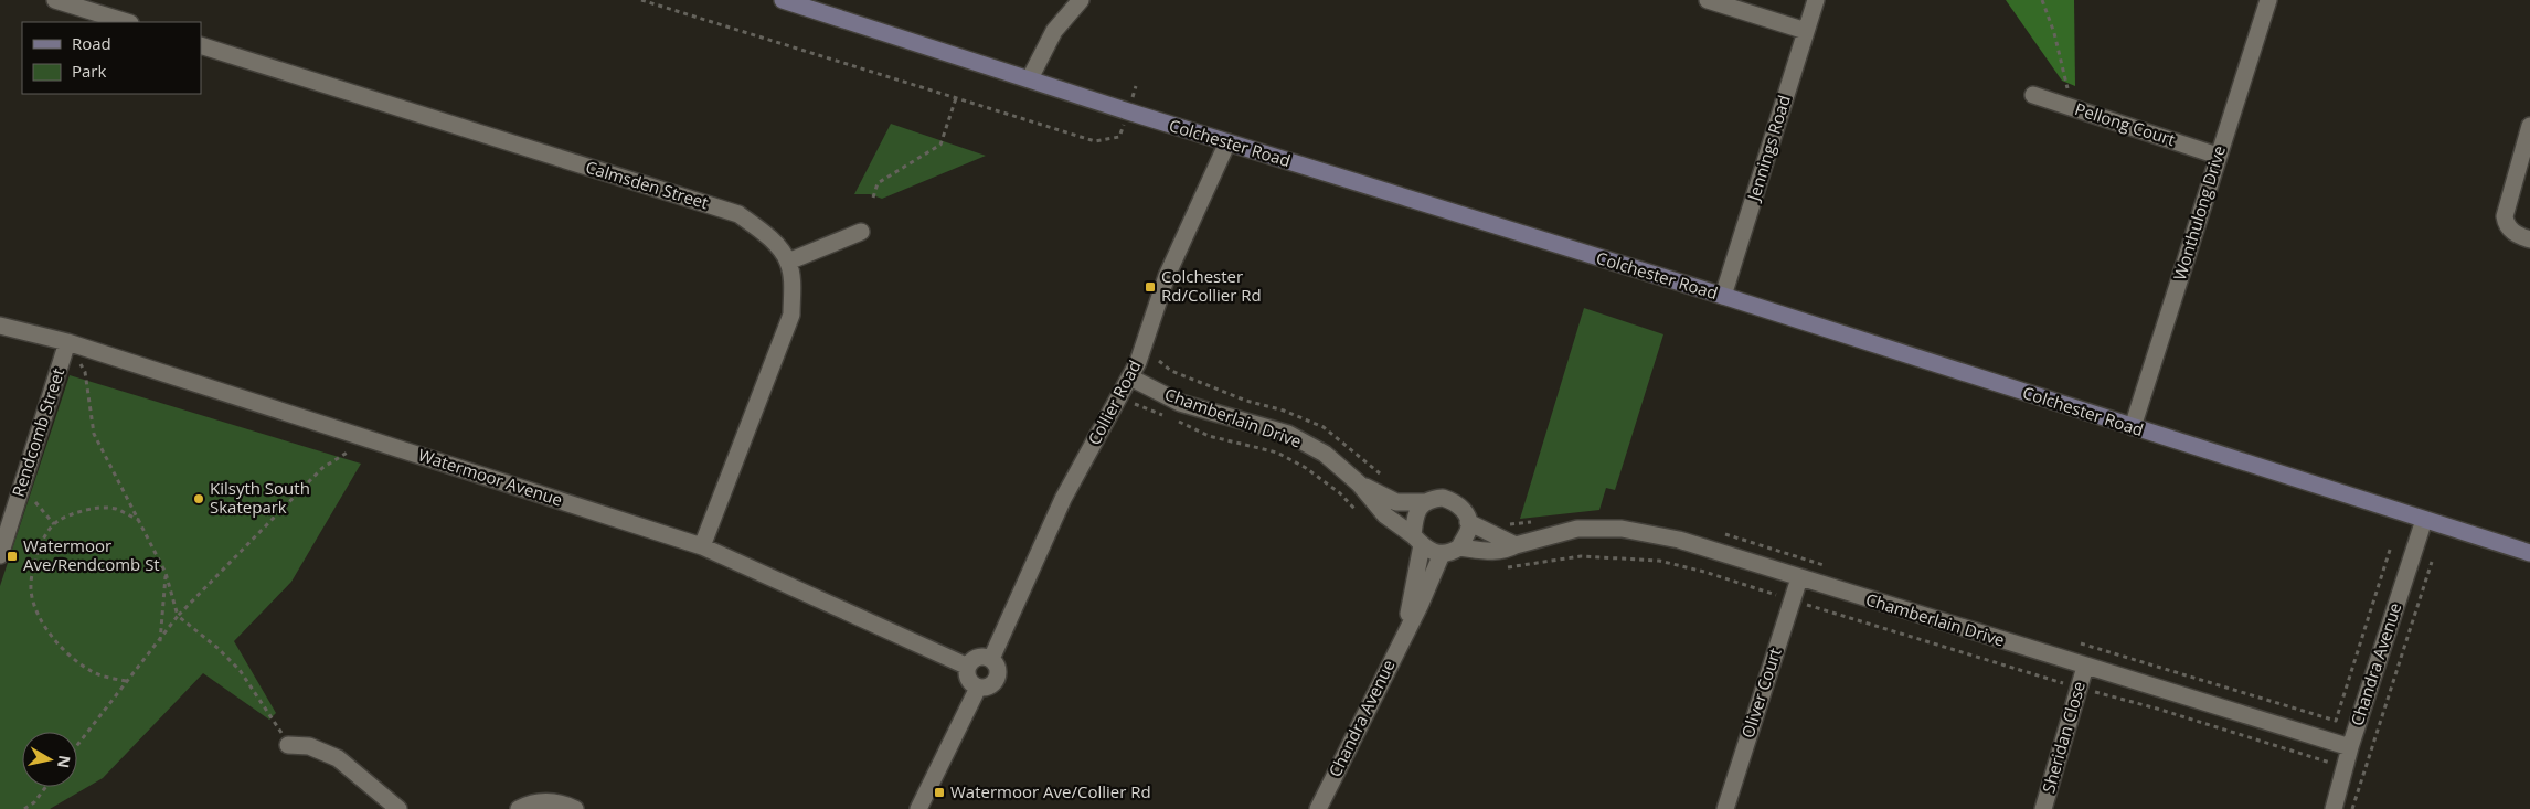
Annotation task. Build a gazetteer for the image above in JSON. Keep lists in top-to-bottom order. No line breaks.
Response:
{"streets":{"main road":["Colchester Road"],"street":["Pellong Court","Jennings Road","Calmsden Street","Wonthulong Drive","Collier Road","Chamberlain Drive","Rendcomb Street","Watermoor Avenue","Chandra Avenue","Oliver Court","Sheridan Close"]},"crossings":[["Pellong Court","Wonthulong Drive"],["Colchester Road","Jennings Road"],["Colchester Road","Wonthulong Drive"],["Colchester Road","Collier Road"],["Colchester Road","Chandra Avenue"],["Calmsden Street","Watermoor Avenue"],["Collier Road","Chamberlain Drive"],["Collier Road","Watermoor Avenue"],["Chamberlain Drive","Chandra Avenue"],["Chamberlain Drive","Oliver Court"],["Chamberlain Drive","Sheridan Close"],["Rendcomb Street","Watermoor Avenue"]],"places":{"transit":["Colchester Rd/Collier Rd","Watermoor Ave/Rendcomb St","Watermoor Ave/Collier Rd"],"other":["Kilsyth South Skatepark"]},"legend":["Road","Park"],"north":"right"}
